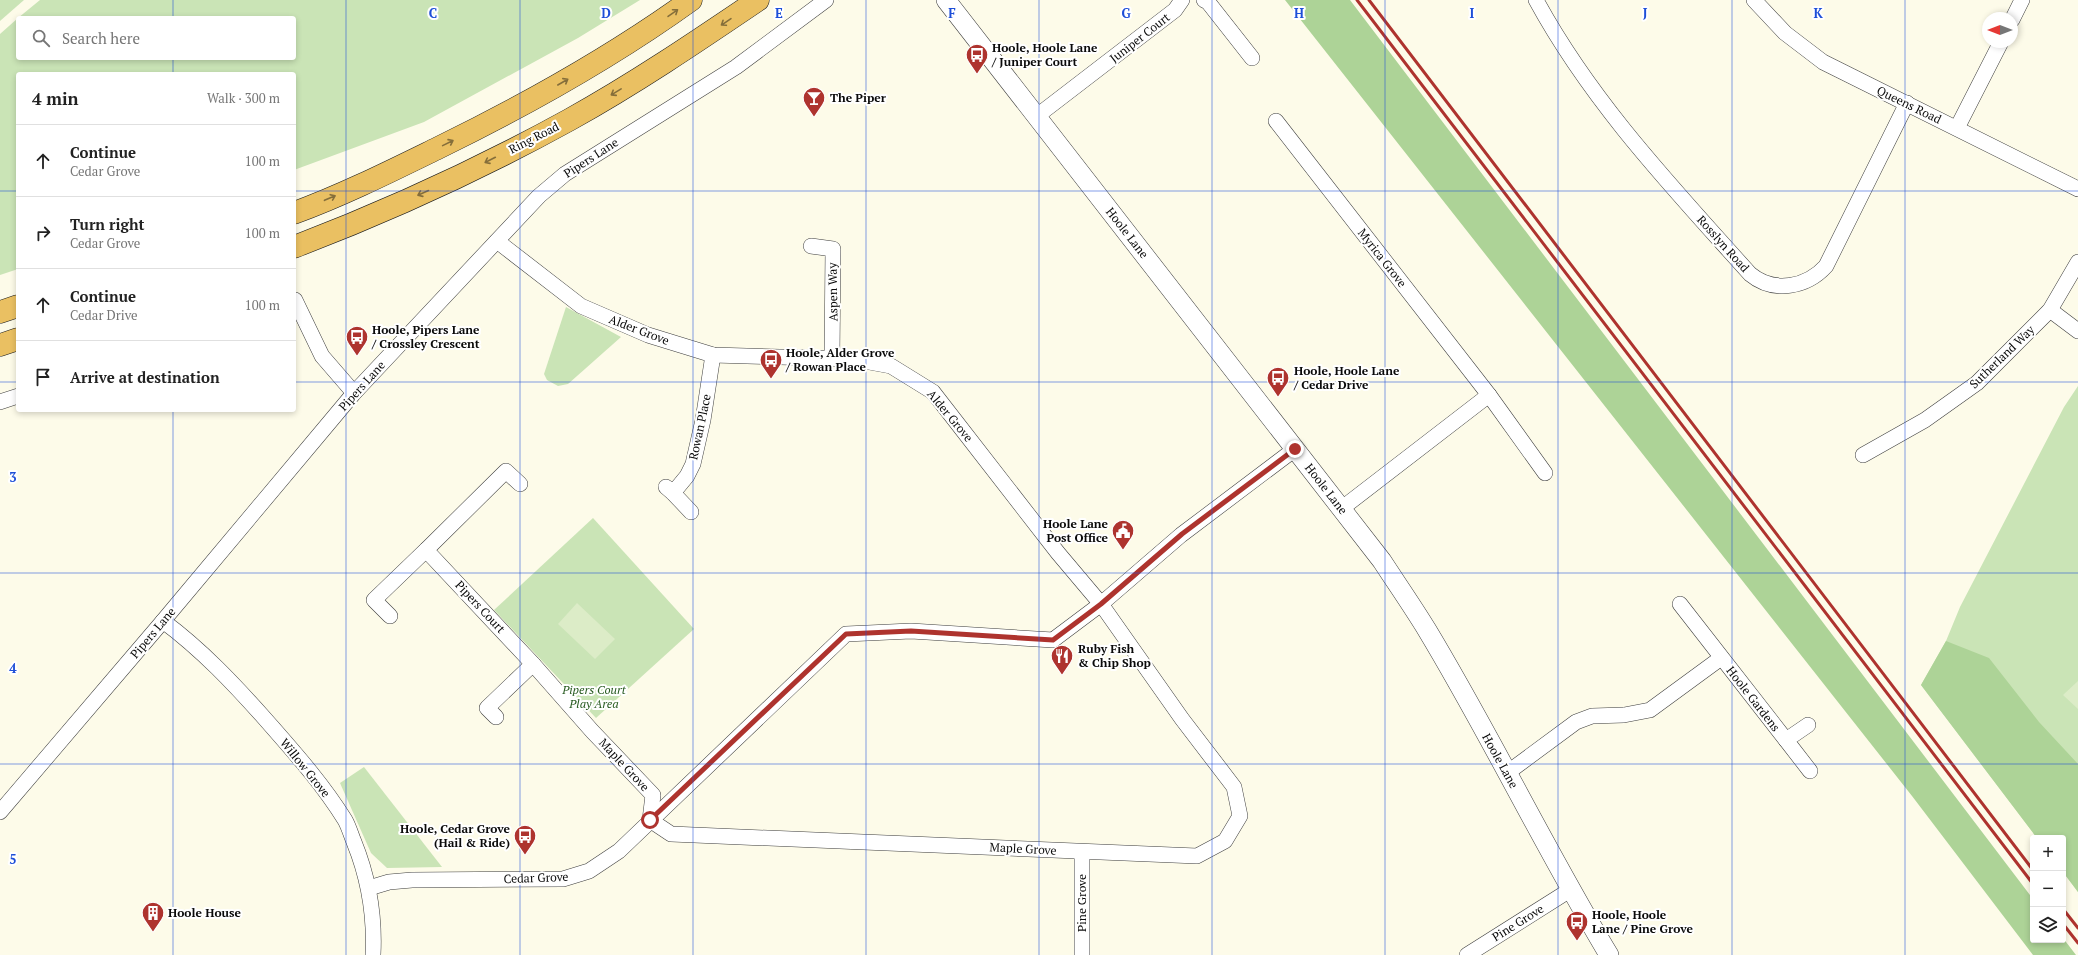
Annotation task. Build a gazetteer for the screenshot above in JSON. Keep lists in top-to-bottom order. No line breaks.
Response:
{"streets":{"highway":["Ring Road"],"street":["Juniper Court","Queens Road","Pipers Lane","Hoole Lane","Rosslyn Road","Myrica Grove","Aspen Way","Alder Grove","Sutherland Way","Rowan Place","Pipers Court","Hoole Gardens","Maple Grove","Willow Grove","Cedar Grove","Pine Grove"]},"crossings":[["Juniper Court","Hoole Lane"],["Queens Road","Rosslyn Road"],["Pipers Lane","Alder Grove"],["Pipers Lane","Willow Grove"],["Hoole Lane","Hoole Gardens"],["Hoole Lane","Cedar Grove"],["Hoole Lane","Pine Grove"],["Aspen Way","Alder Grove"],["Alder Grove","Rowan Place"],["Alder Grove","Maple Grove"],["Alder Grove","Cedar Grove"],["Pipers Court","Maple Grove"],["Maple Grove","Cedar Grove"],["Maple Grove","Pine Grove"],["Willow Grove","Cedar Grove"]],"parks":["Pipers Court Play Area"],"places":{"bus stop":["Hoole, Hoole Lane / Juniper Court","Hoole, Pipers Lane / Crossley Crescent","Hoole, Alder Grove / Rowan Place","Hoole, Hoole Lane / Cedar Drive","Hoole, Cedar Grove (Hail & Ride)","Hoole, Hoole Lane / Pine Grove"],"bar":["The Piper"],"public building":["Hoole Lane Post Office"],"restaurant":["Ruby Fish & Chip Shop"],"building":["Hoole House"]},"north":"left","page":{"search":"Search here","heading":["4 min","Walk · 300 m"],"list":[["Continue","Cedar Grove","100 m"],["Turn right","Cedar Grove","100 m"],["Continue","Cedar Drive","100 m"],"Arrive at destination"],"map_buttons":["+","−"]},"grid":{"columns":["C","D","E","F","G","H","I","J","K"],"rows":["3","4","5"]}}
